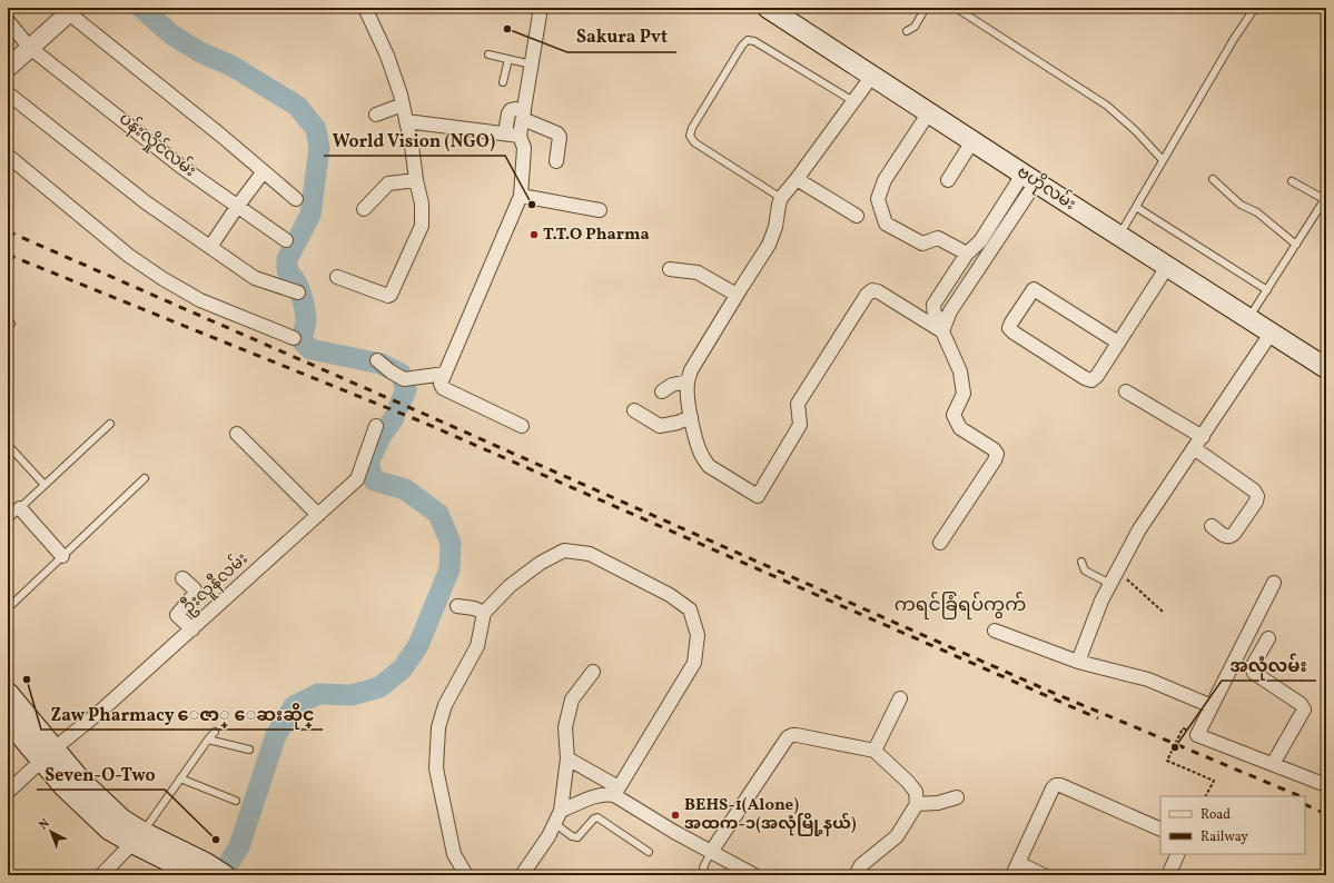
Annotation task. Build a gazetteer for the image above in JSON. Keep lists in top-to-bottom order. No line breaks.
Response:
{"streets":{"main road":["ဗဟိုလမ်း"],"street":["ပန်းလှိုင်လမ်း","ဦးလူနီလမ်း"]},"districts":["ကရင်ခြံရပ်ကွက်"],"places":["Sakura Pvt","World Vision (NGO)","T.T.O Pharma","Zaw Pharmacy ေဇာ္ ေဆးဆိုင္","အလုံလမ်း","BEHS-1(Alone) အထက-၁(အလုံမြို့နယ်)","Seven-O-Two"],"legend":["Road","Railway"],"north":"top left"}
